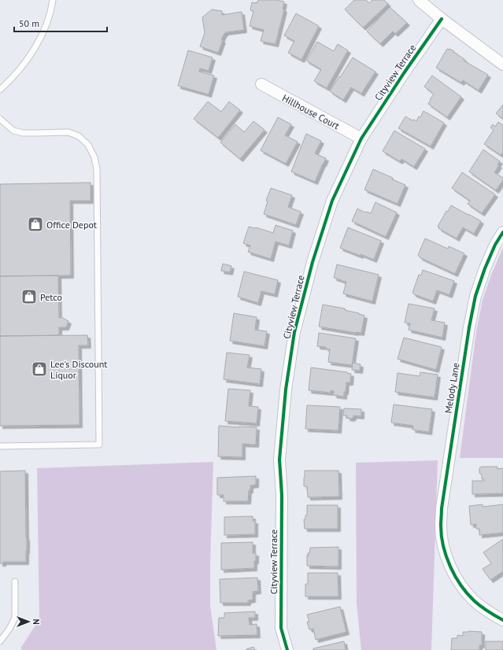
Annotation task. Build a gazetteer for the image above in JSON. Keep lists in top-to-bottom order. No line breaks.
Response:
{"streets":{"street":["Cityview Terrace","Hillhouse Court","Melody Lane"]},"crossings":[["Cityview Terrace","Hillhouse Court"]],"places":{"shop":["Office Depot","Petco","Lee's Discount Liquor"]},"scale_bar":"50 m","north":"right"}
